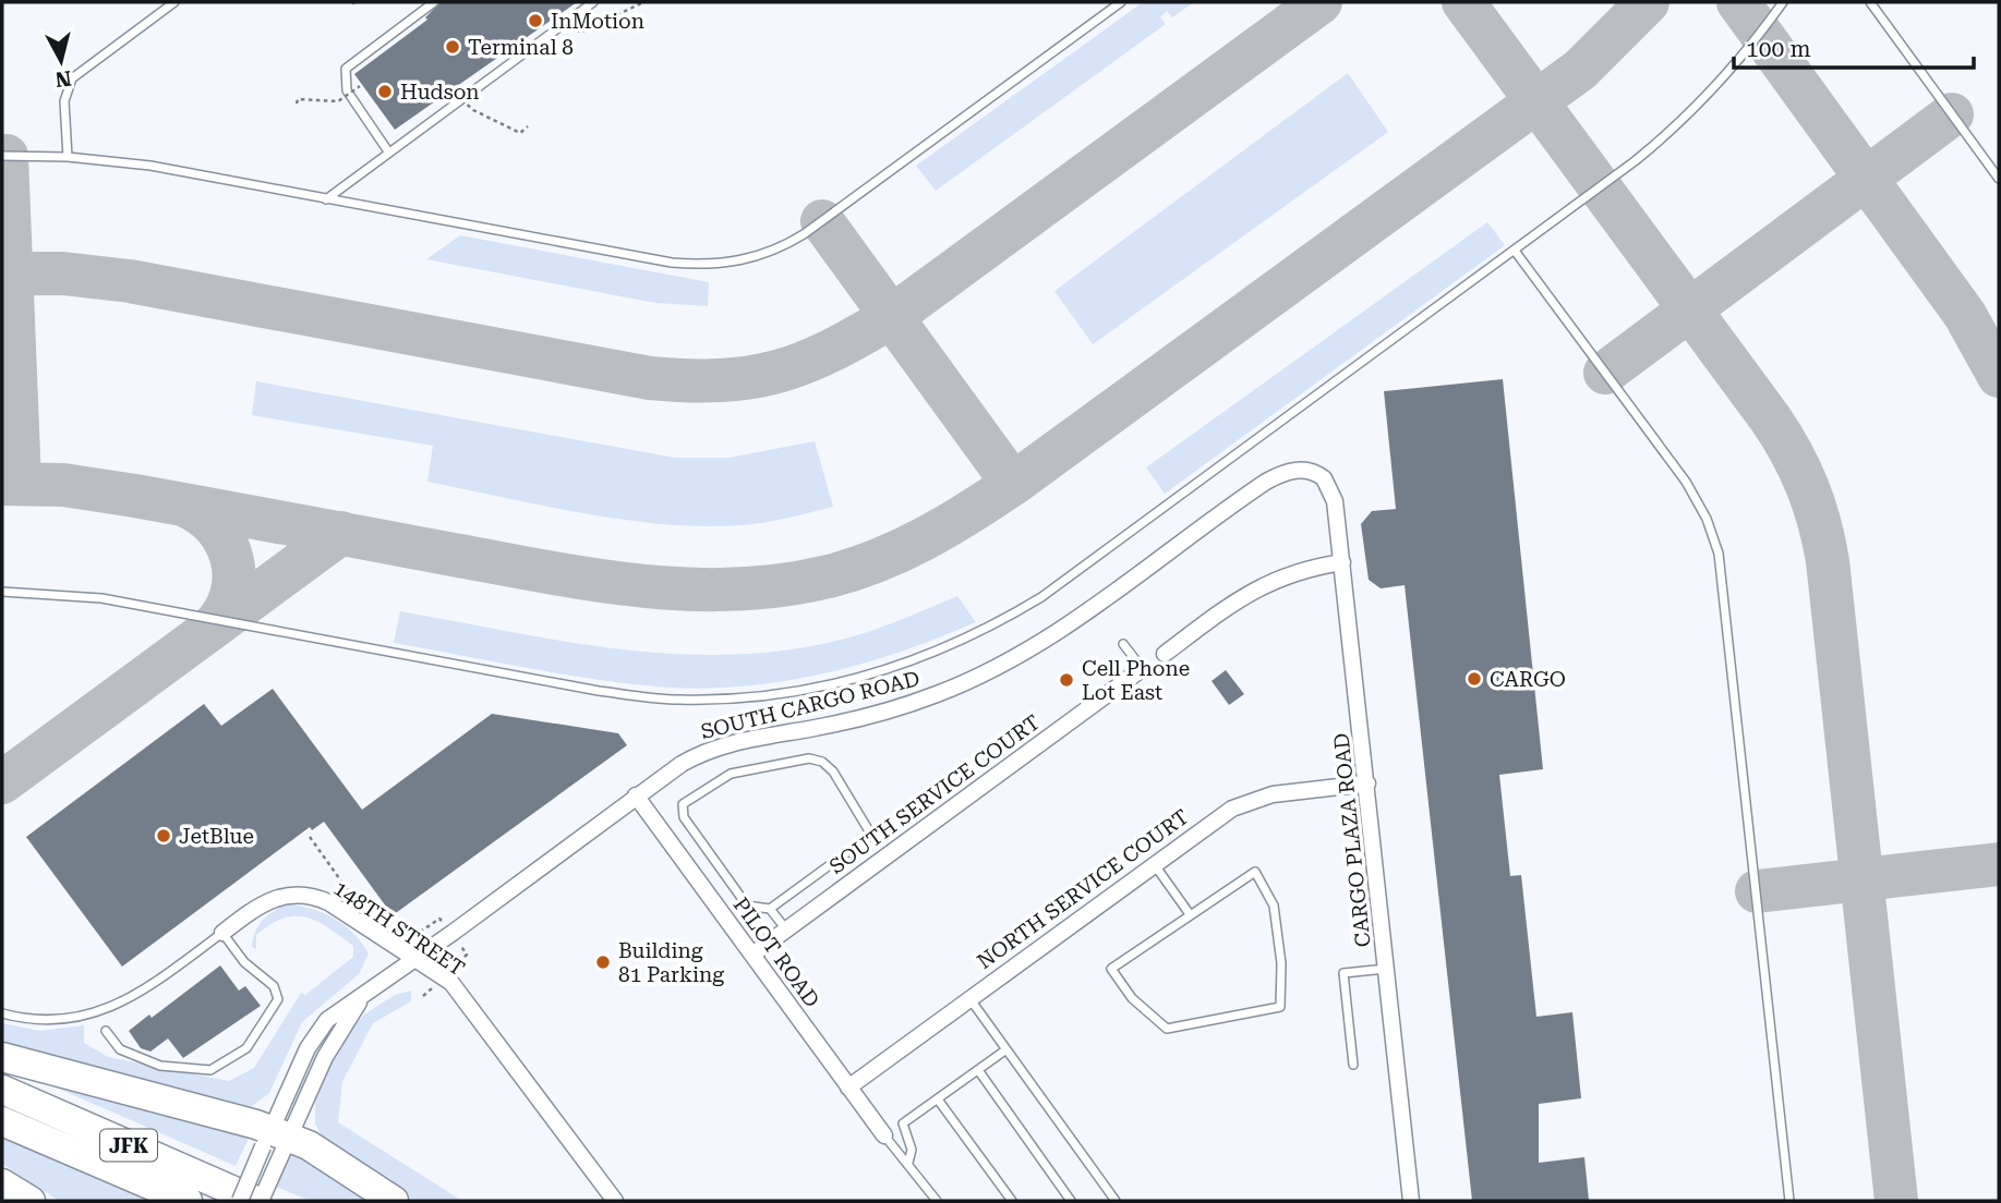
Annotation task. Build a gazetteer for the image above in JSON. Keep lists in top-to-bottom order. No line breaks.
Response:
{"streets":{"highway":["JFK"],"street":["SOUTH CARGO ROAD","SOUTH SERVICE COURT","CARGO PLAZA ROAD","NORTH SERVICE COURT","148TH STREET","PILOT ROAD"]},"crossings":[["SOUTH CARGO ROAD","CARGO PLAZA ROAD"],["SOUTH CARGO ROAD","148TH STREET"],["SOUTH CARGO ROAD","PILOT ROAD"],["SOUTH CARGO ROAD","JFK"],["SOUTH SERVICE COURT","PILOT ROAD"],["CARGO PLAZA ROAD","NORTH SERVICE COURT"],["NORTH SERVICE COURT","PILOT ROAD"]],"places":["InMotion","Terminal 8","Hudson","CARGO","Cell Phone Lot East","JetBlue","Building 81 Parking"],"scale_bar":"100 m","north":"bottom"}
